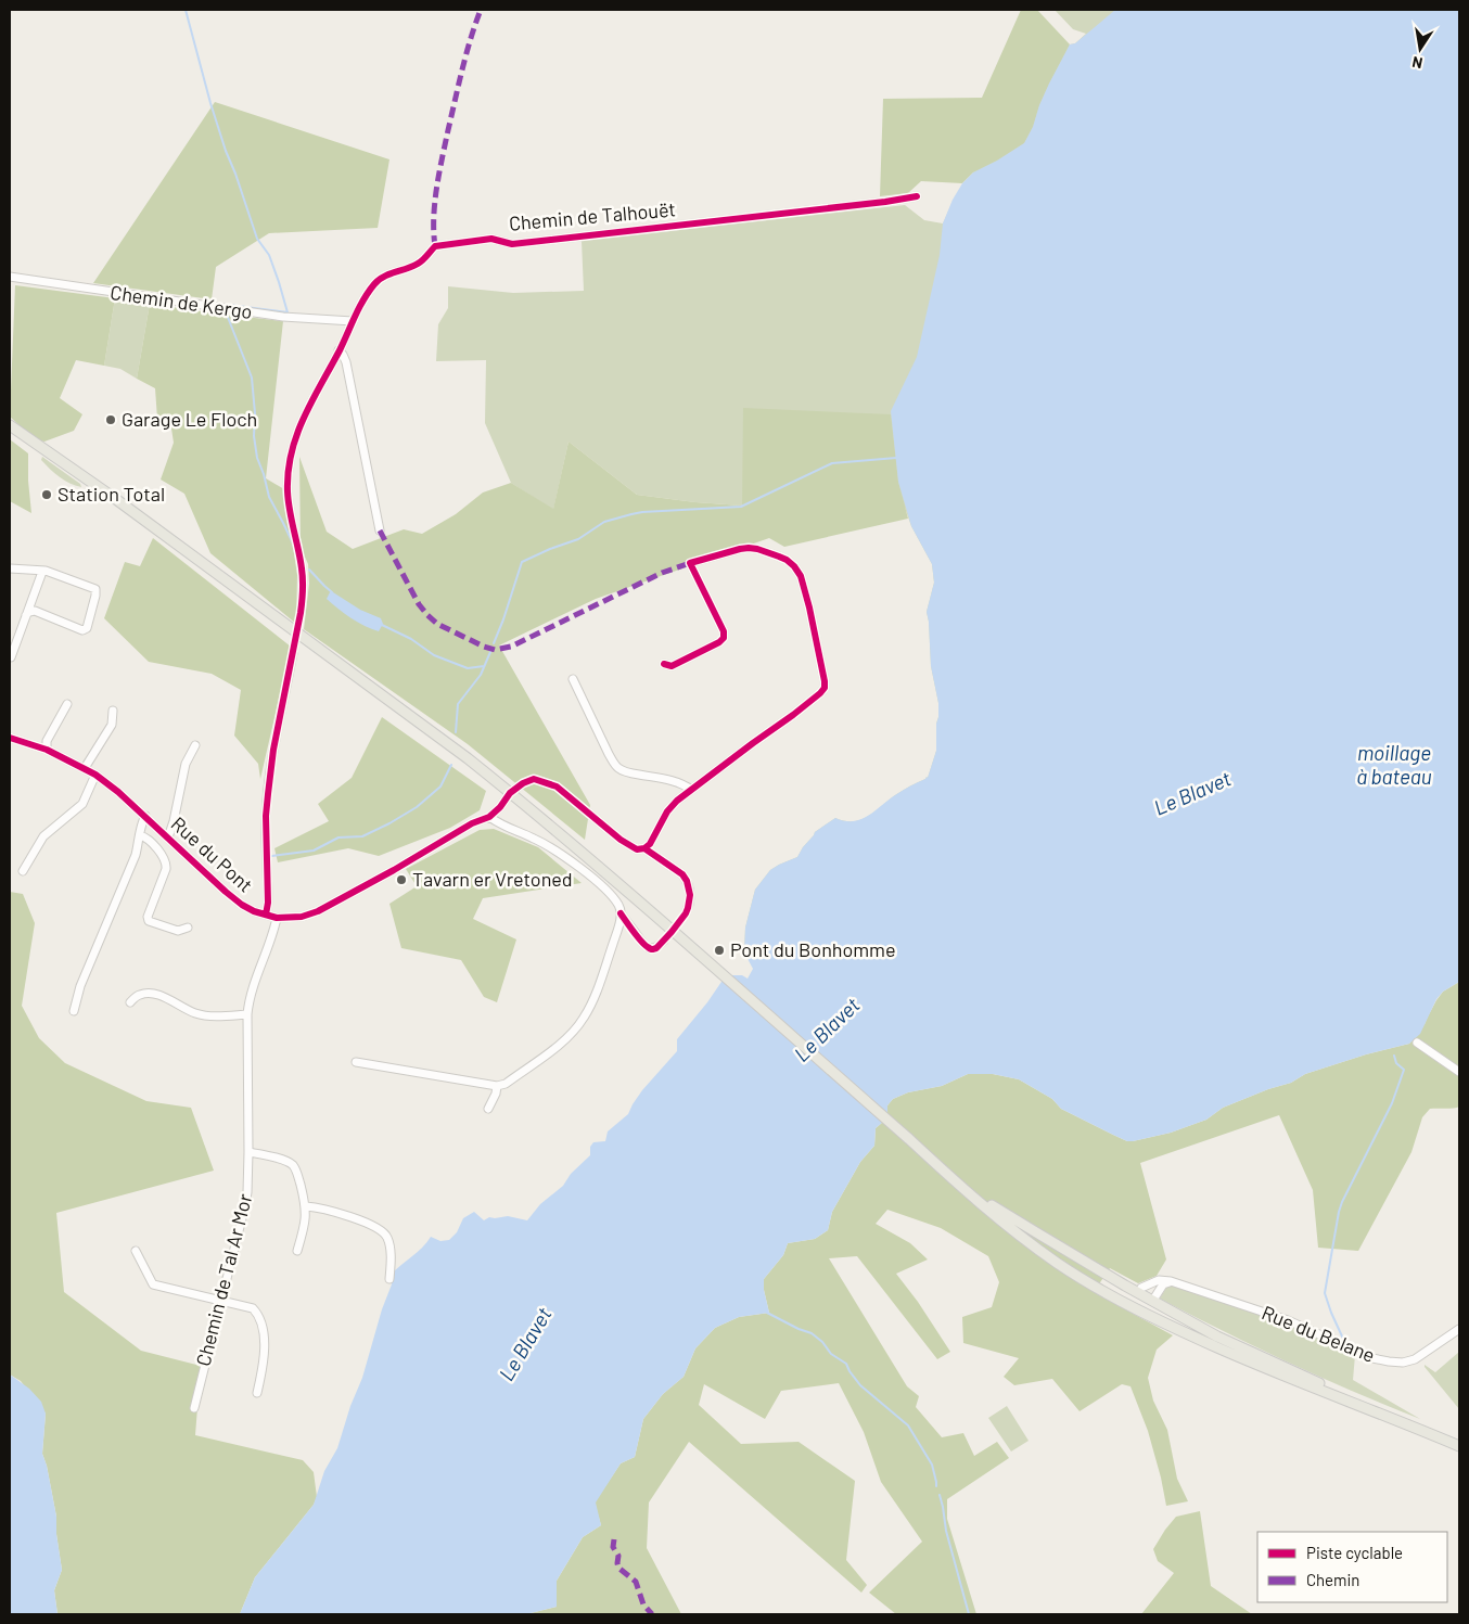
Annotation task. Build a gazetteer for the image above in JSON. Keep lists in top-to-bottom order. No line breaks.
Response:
{"streets":{"street":["Chemin de Talhouët","Chemin de Kergo","Rue du Pont","Chemin de Tal Ar Mor","Rue du Belane"]},"crossings":[["Chemin de Talhouët","Chemin de Kergo"],["Rue du Pont","Chemin de Tal Ar Mor"]],"water":["moillage à bateau","Le Blavet"],"places":["Garage Le Floch","Station Total","Tavarn er Vretoned","Pont du Bonhomme"],"legend":["Piste cyclable","Chemin"],"north":"bottom"}
